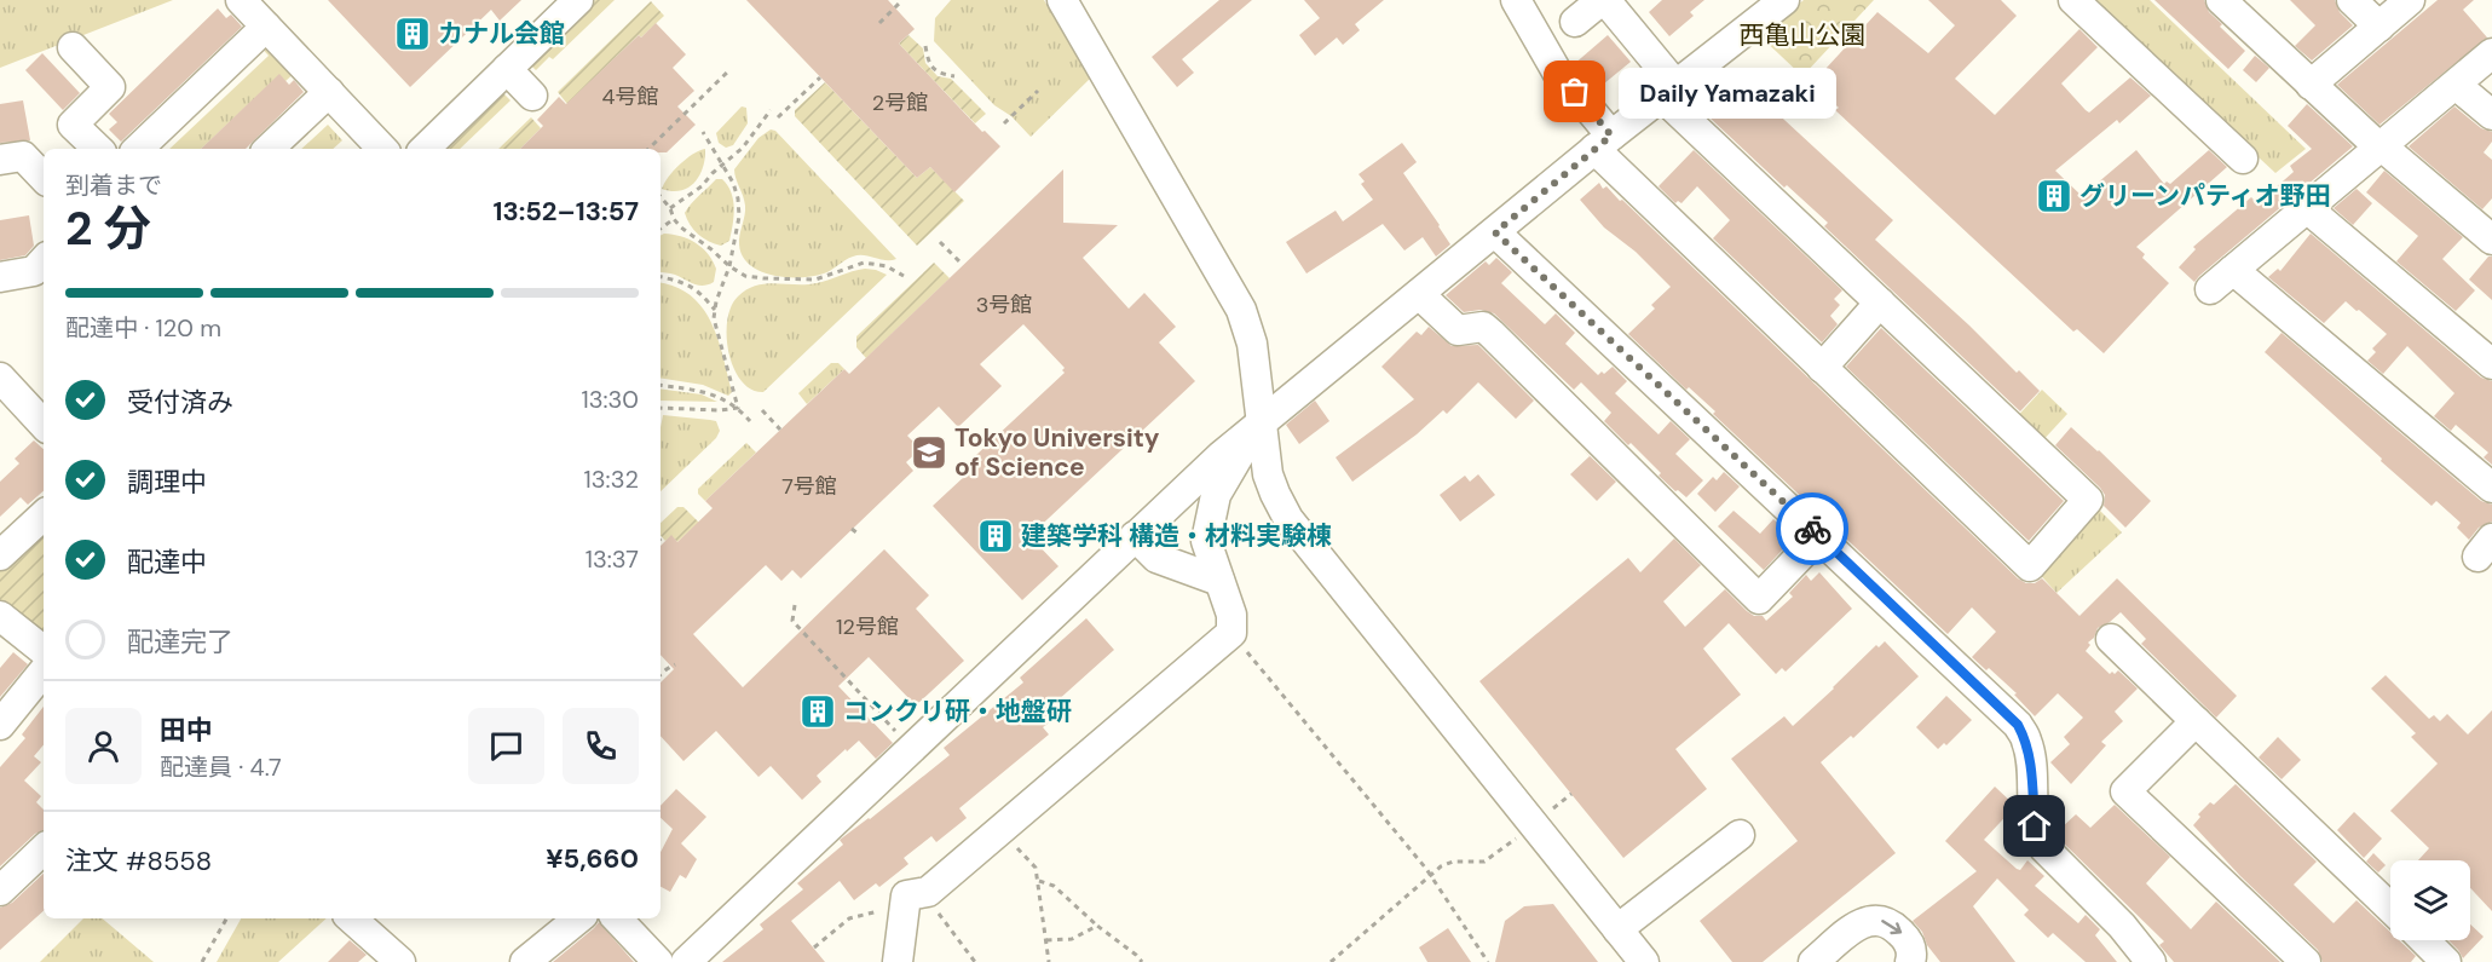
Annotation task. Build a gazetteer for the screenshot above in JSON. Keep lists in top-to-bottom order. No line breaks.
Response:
{"parks":["西亀山公園"],"places":{"building":["カナル会館","グリーンパティオ野田","建築学科 構造・材料実験棟","コンクリ研・地盤研"],"other":["Daily Yamazaki"],"school or university":["Tokyo University of Science"]},"house_numbers":["4号館","2号館","3号館","7号館","12号館"],"page":{"bubble":"Daily Yamazaki","heading":["2 分","到着まで","13:52–13:57"],"panel":["田中","配達員 · 4.7","注文 #8558","¥5,660"],"bar":"配達中 · 120 m","list":[["受付済み","13:30"],["調理中","13:32"],["配達中","13:37"],"配達完了"]}}
